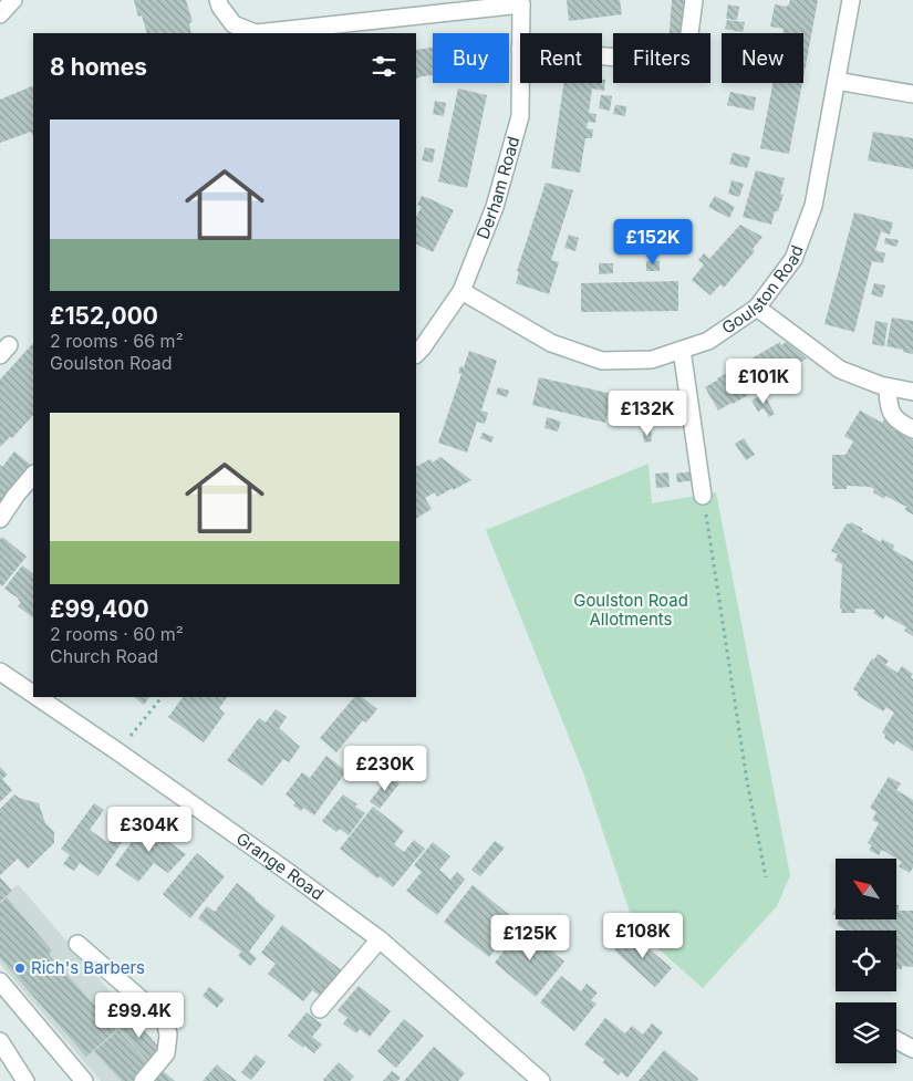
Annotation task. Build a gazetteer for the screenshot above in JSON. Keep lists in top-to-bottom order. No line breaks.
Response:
{"streets":{"street":["Derham Road","Goulston Road","Grange Road"]},"crossings":[["Derham Road","Goulston Road"]],"parks":["Goulston Road Allotments"],"places":["Rich's Barbers"],"north":"top left","page":{"chip":["Buy","Rent","Filters","New"],"heading":"8 homes","list":[{"name":"£152,000","note":"2 rooms · 66 m² · Goulston Road"},{"name":"£99,400","note":"2 rooms · 60 m² · Church Road"}],"price":["£152K","£101K","£132K","£230K","£304K","£108K","£125K","£99.4K"]}}
